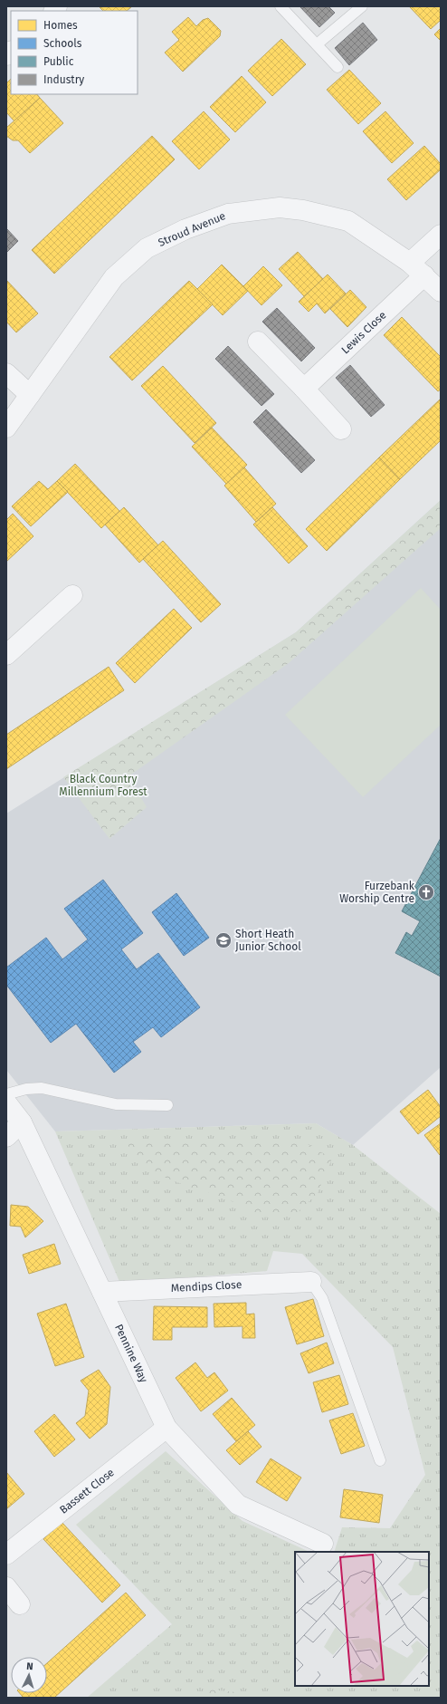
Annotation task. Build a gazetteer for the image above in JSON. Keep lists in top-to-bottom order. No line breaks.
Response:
{"streets":{"street":["Stroud Avenue","Lewis Close","Mendips Close","Pennine Way","Bassett Close"]},"crossings":[["Stroud Avenue","Lewis Close"],["Mendips Close","Pennine Way"],["Pennine Way","Bassett Close"]],"parks":["Black Country Millennium Forest"],"places":{"church":["Furzebank Worship Centre"],"school or university":["Short Heath Junior School"]},"legend":["Homes","Schools","Public","Industry"],"north":"top"}
